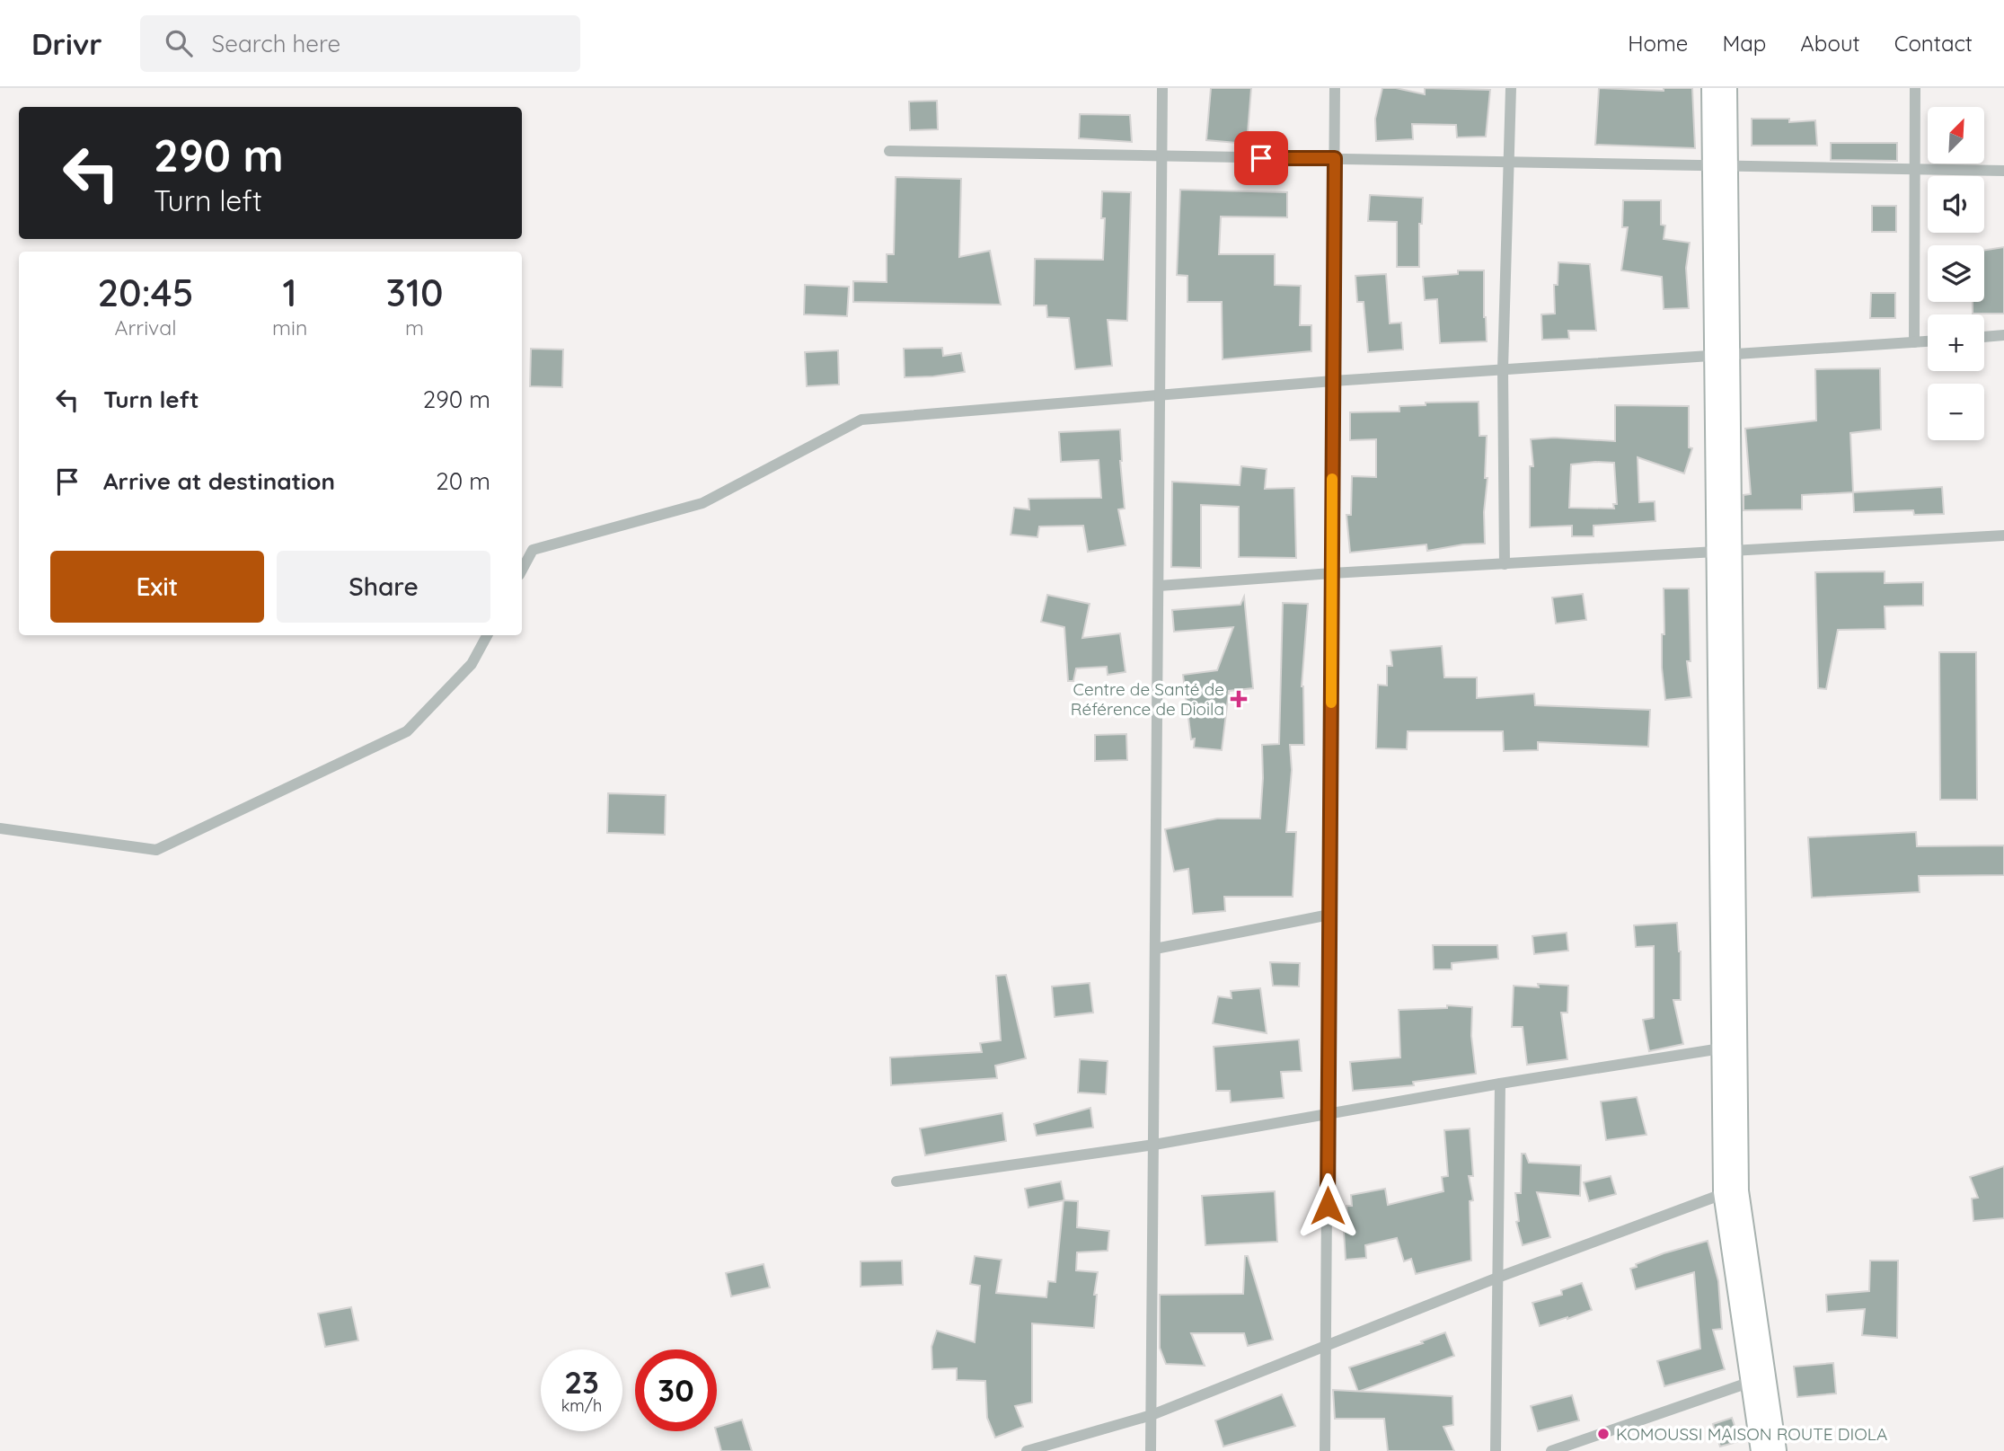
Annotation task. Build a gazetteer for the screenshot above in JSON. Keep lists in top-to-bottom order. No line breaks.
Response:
{"places":{"health":["Centre de Santé de Référence de Dioila"],"other":["KOMOUSSI MAISON ROUTE DIOLA"]},"north":"top right","page":{"header":"Drivr","search":"Search here","nav":["Home","Map","About","Contact"],"map_buttons":["+","−"],"turn":["290 m","Turn left"],"eta":["20:45","Arrival","1","min","310","m"],"list":[{"name":"Turn left","value":"290 m"},{"name":"Arrive at destination","value":"20 m"}],"buttons":["Exit","Share"],"speed":"23 km/h","limit":"30"}}
